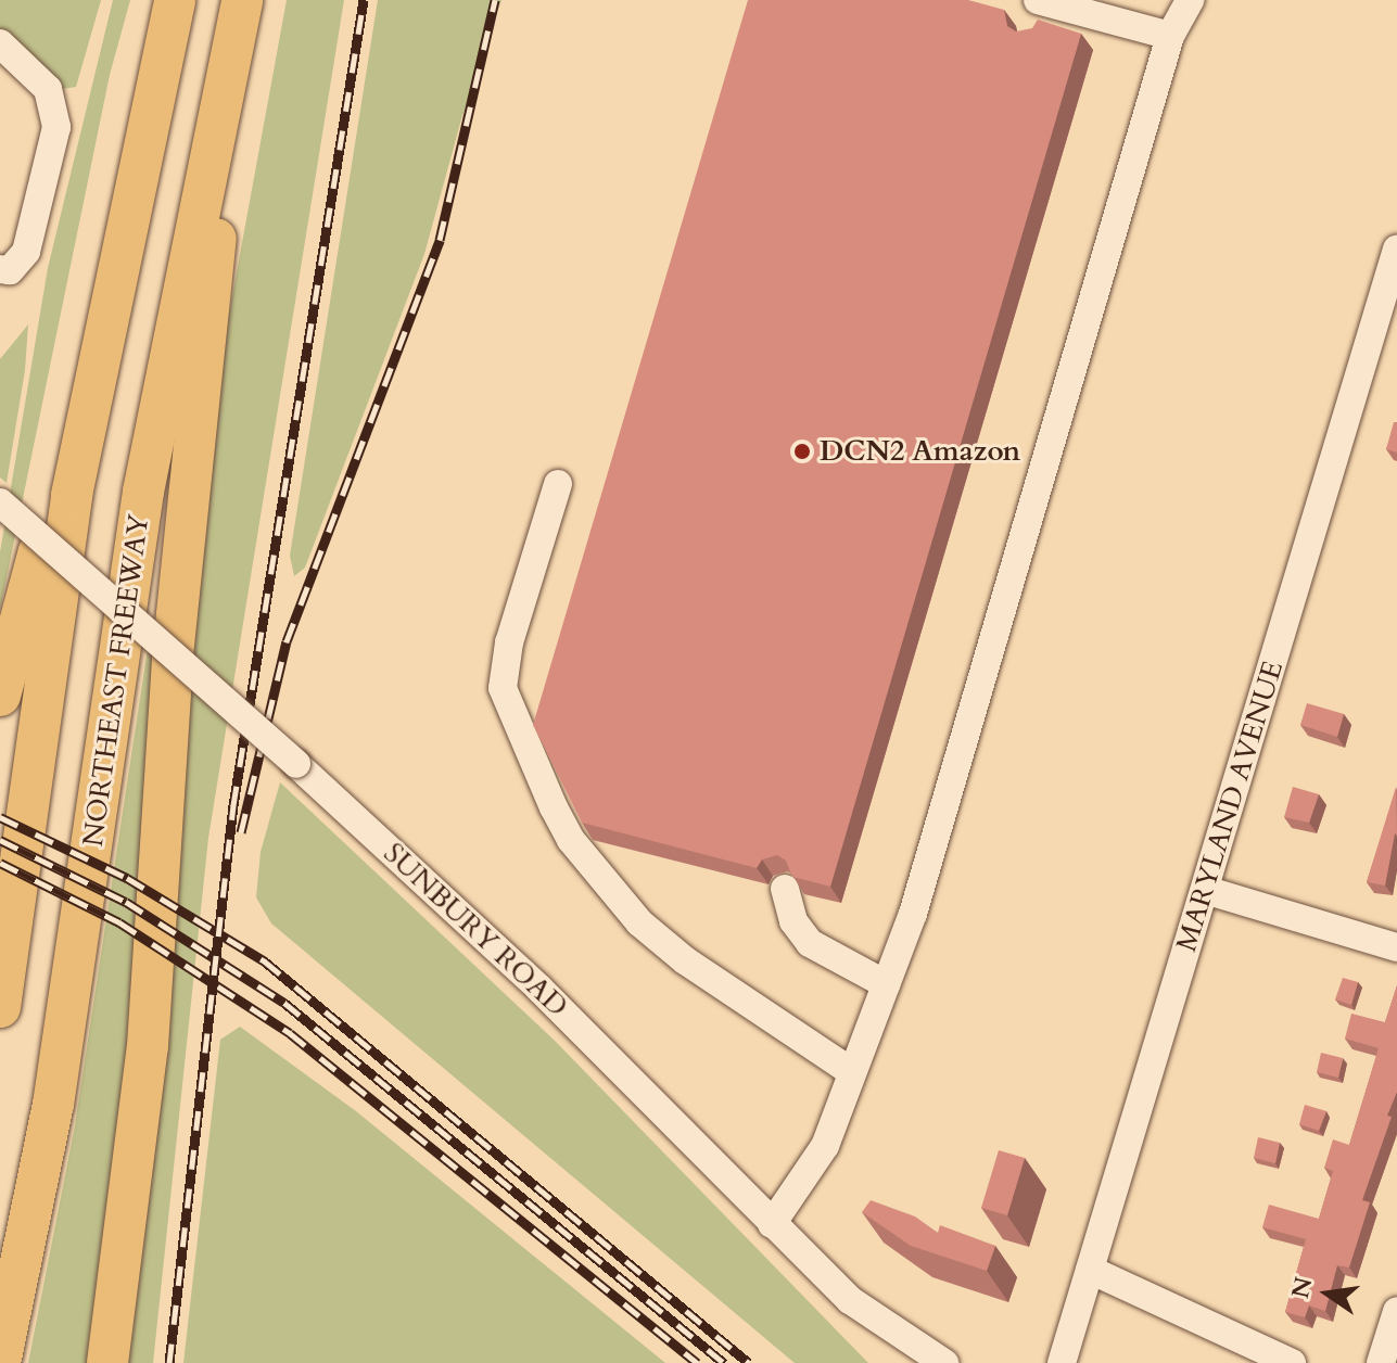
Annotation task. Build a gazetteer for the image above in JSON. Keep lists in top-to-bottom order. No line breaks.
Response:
{"streets":{"highway":["NORTHEAST FREEWAY"],"street":["MARYLAND AVENUE","SUNBURY ROAD"]},"places":["DCN2 Amazon"],"north":"left"}
